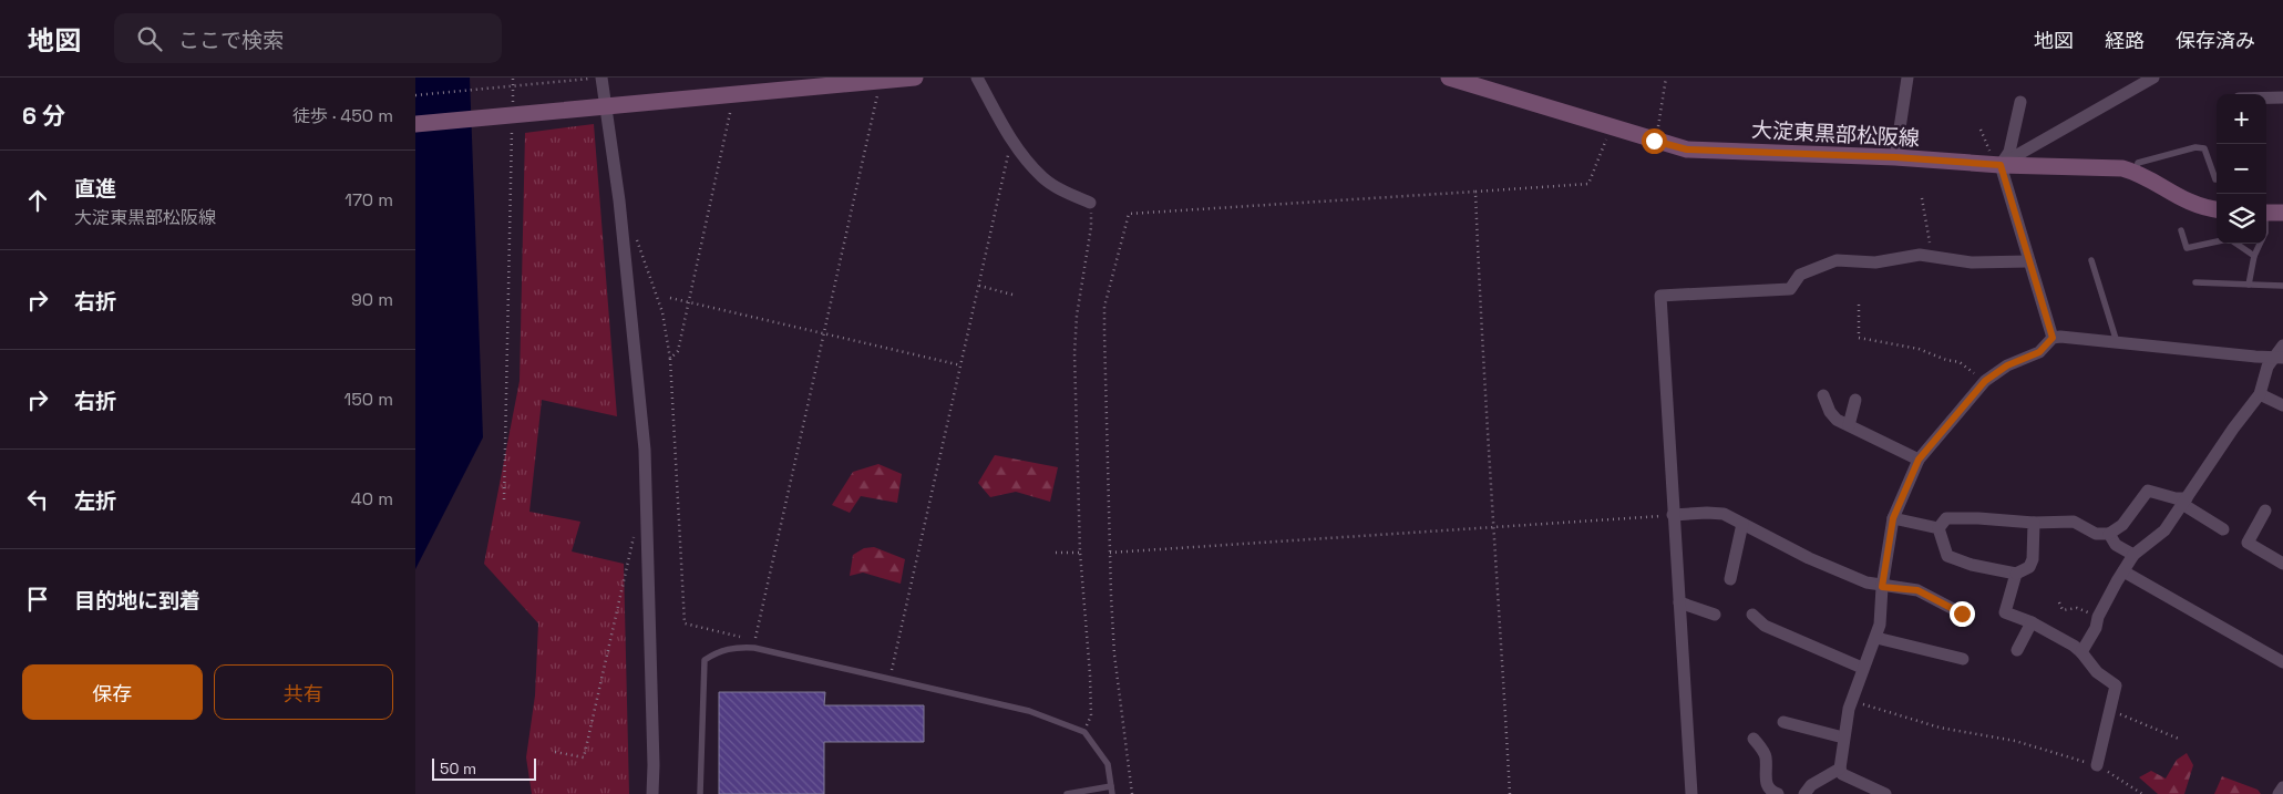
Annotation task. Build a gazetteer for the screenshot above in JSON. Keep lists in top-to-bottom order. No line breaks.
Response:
{"streets":{"main road":["大淀東黒部松阪線"]},"scale_bar":"50 m","page":{"header":"地図","search":"ここで検索","nav":["地図","経路","保存済み"],"heading":["6 分","徒歩 · 450 m"],"map_buttons":["+","−"],"list":[["直進","大淀東黒部松阪線","170 m"],["右折","90 m"],["右折","150 m"],["左折","40 m"],"目的地に到着"],"buttons":["保存","共有"],"scale":"50 m"}}
